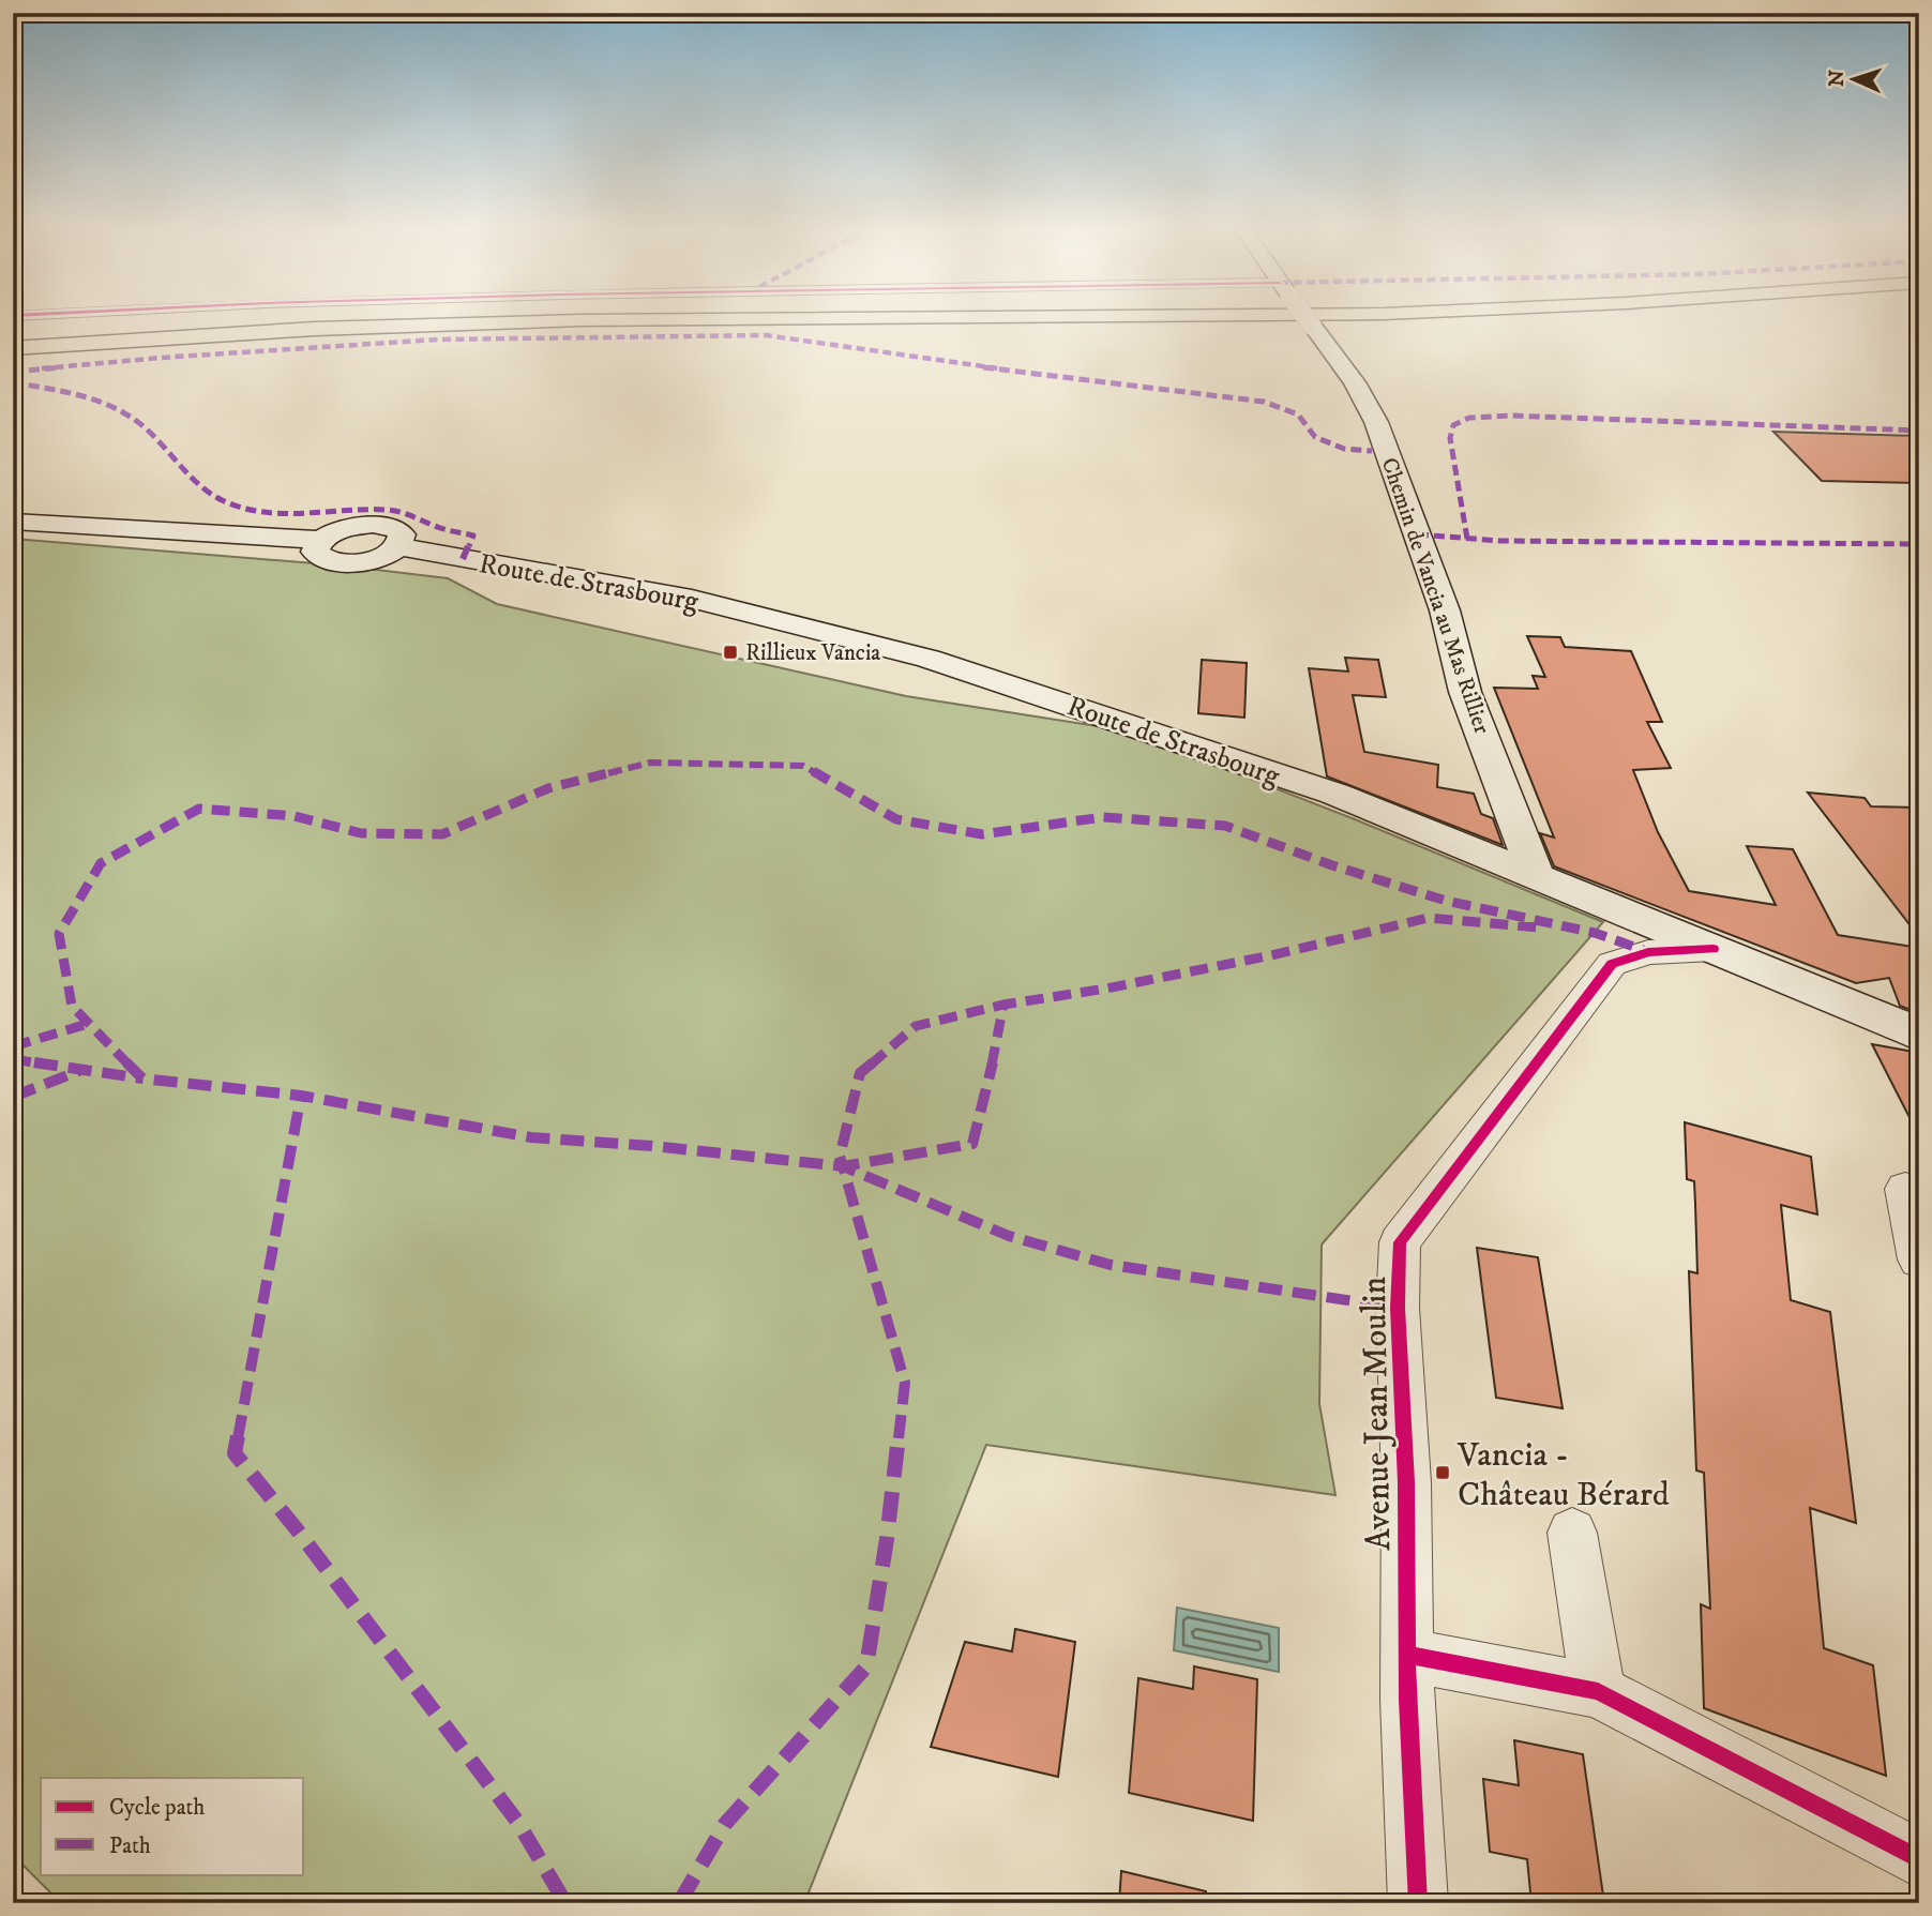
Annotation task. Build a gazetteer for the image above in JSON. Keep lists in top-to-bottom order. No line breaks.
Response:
{"streets":{"main road":["Route de Strasbourg","Chemin de Vancia au Mas Rillier"],"street":["Avenue Jean Moulin"]},"crossings":[["Route de Strasbourg","Chemin de Vancia au Mas Rillier"],["Route de Strasbourg","Avenue Jean Moulin"]],"places":{"transit":["Rillieux Vancia","Vancia - Château Bérard"]},"legend":["Cycle path","Path"],"north":"left"}
